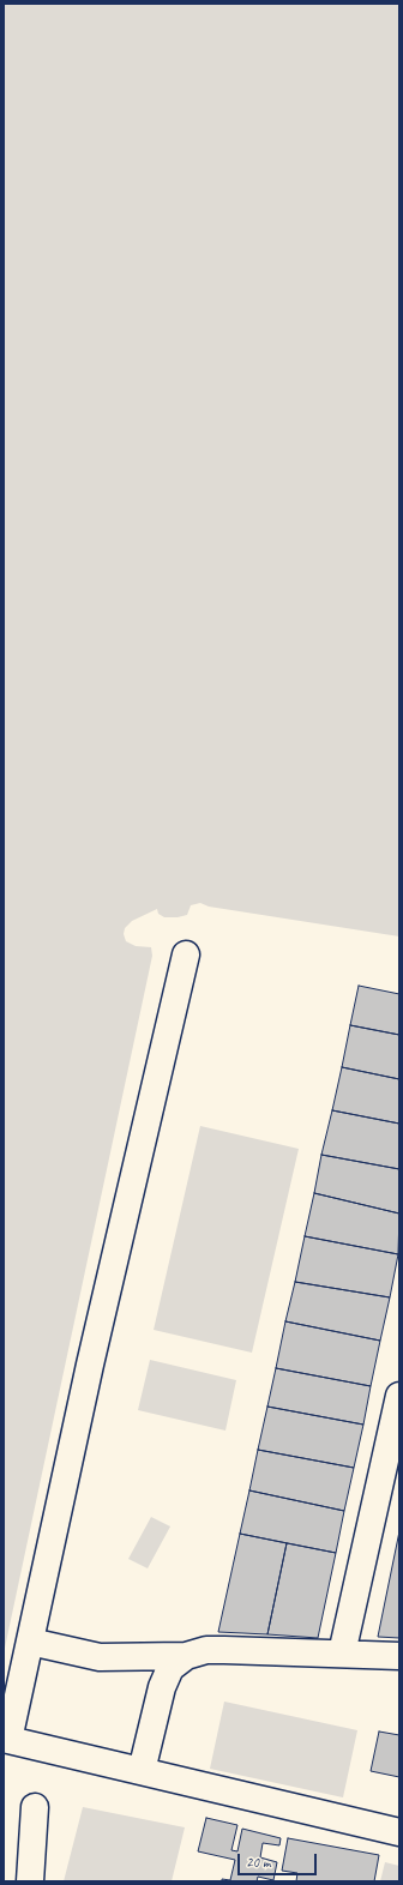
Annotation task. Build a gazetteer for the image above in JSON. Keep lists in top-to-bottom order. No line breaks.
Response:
{"scale_bar":"20 m"}
